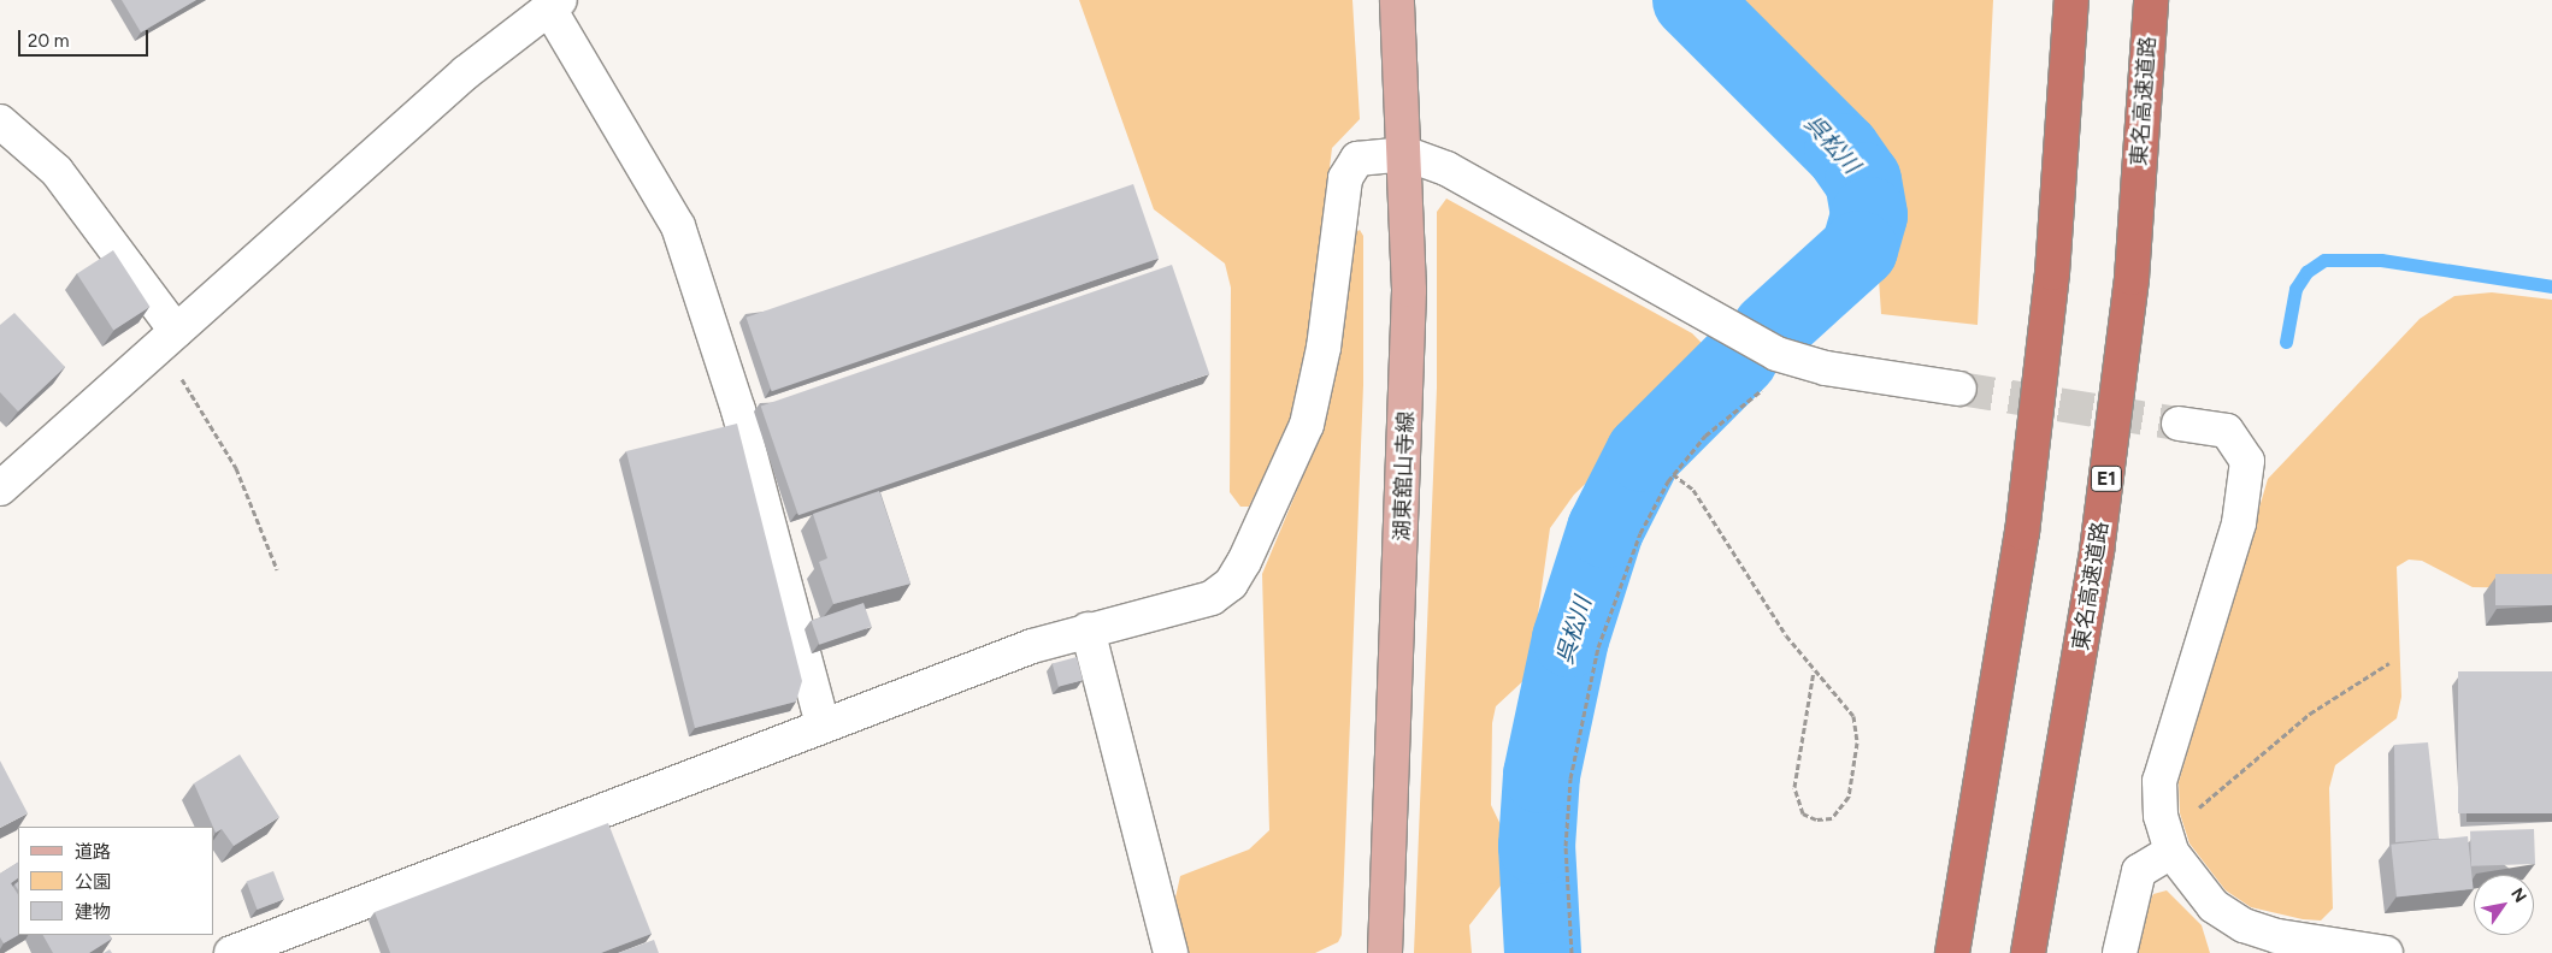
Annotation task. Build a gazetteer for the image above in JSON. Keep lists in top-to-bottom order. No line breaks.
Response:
{"streets":{"highway":["東名高速道路","E1"],"main road":["湖東舘山寺線"]},"water":["呉松川"],"legend":["道路","公園","建物"],"scale_bar":"20 m","north":"top right"}
